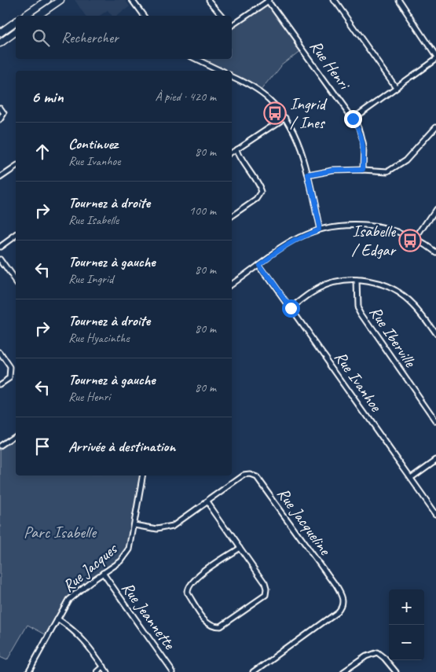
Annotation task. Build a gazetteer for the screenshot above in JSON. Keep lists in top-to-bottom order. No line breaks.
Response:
{"streets":{"street":["Rue Henri","Rue Iberville","Rue Ivanhoe","Rue Jacqueline","Rue Jacques","Rue Jeannette"]},"crossings":[["Rue Jacqueline","Rue Jacques"],["Rue Jacques","Rue Jeannette"]],"parks":["Parc Isabelle"],"places":{"bus stop":["Ingrid / Ines","Isabelle / Edgar"]},"page":{"search":"Rechercher","heading":["6 min","À pied · 420 m"],"list":[["Continuez","Rue Ivanhoe","80 m"],["Tournez à droite","Rue Isabelle","100 m"],["Tournez à gauche","Rue Ingrid","80 m"],["Tournez à droite","Rue Hyacinthe","80 m"],["Tournez à gauche","Rue Henri","80 m"],"Arrivée à destination"],"map_buttons":["+","−"]}}
